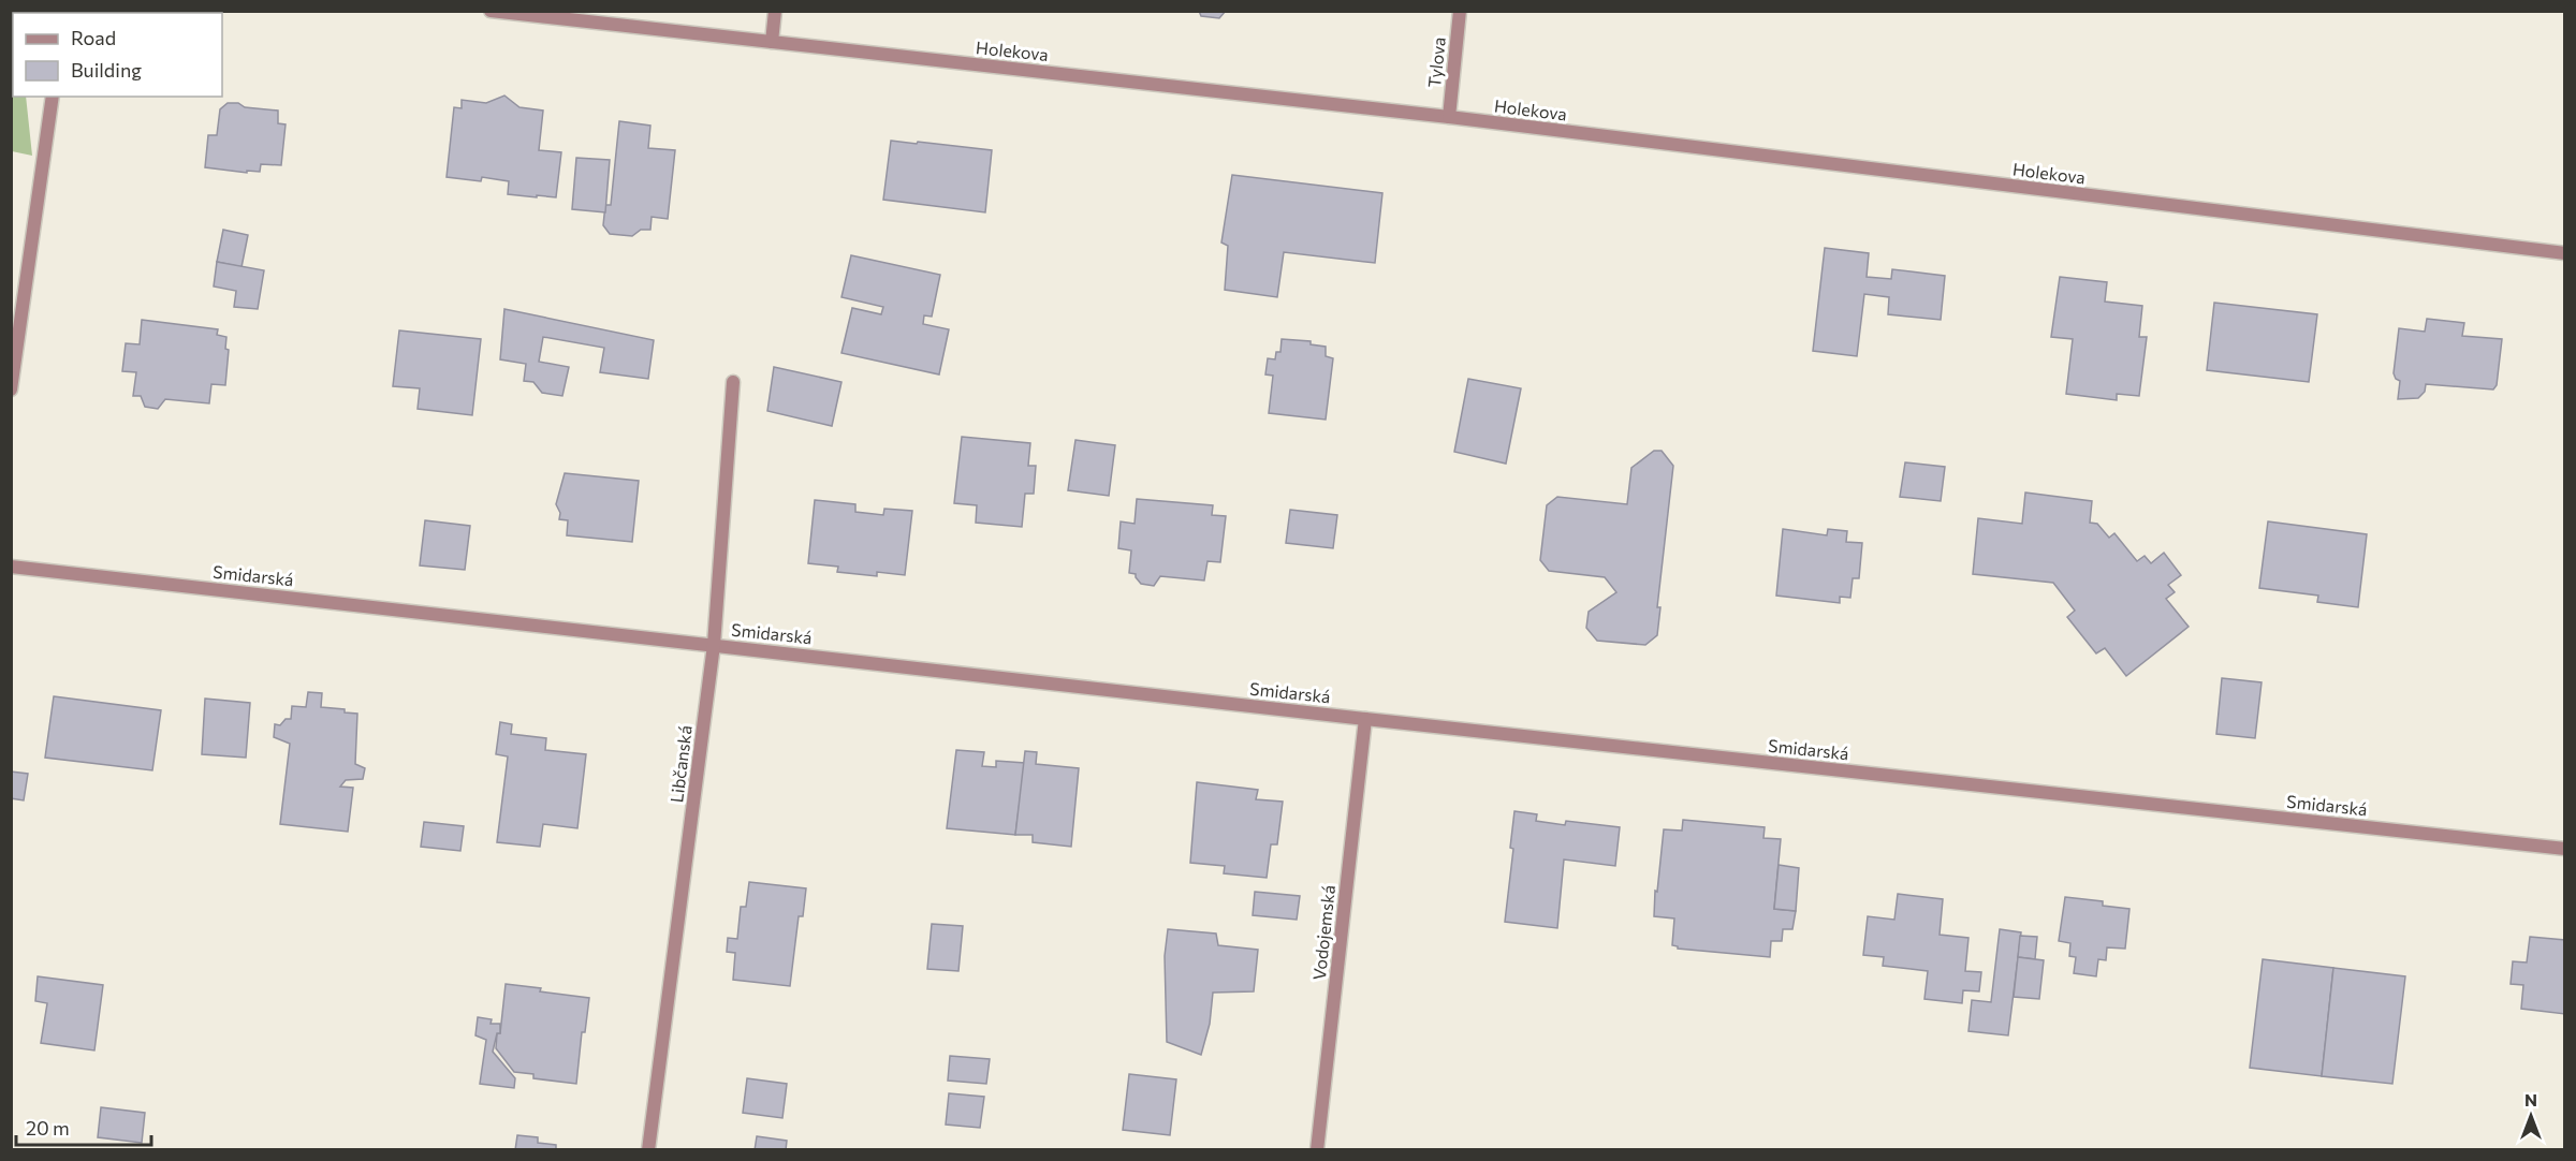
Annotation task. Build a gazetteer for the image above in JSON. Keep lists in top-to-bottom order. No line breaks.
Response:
{"streets":{"street":["Holekova","Tylova","Smidarská","Libčanská","Vodojemská"]},"crossings":[["Holekova","Tylova"],["Smidarská","Libčanská"],["Smidarská","Vodojemská"]],"legend":["Road","Building"],"scale_bar":"20 m","north":"top"}
